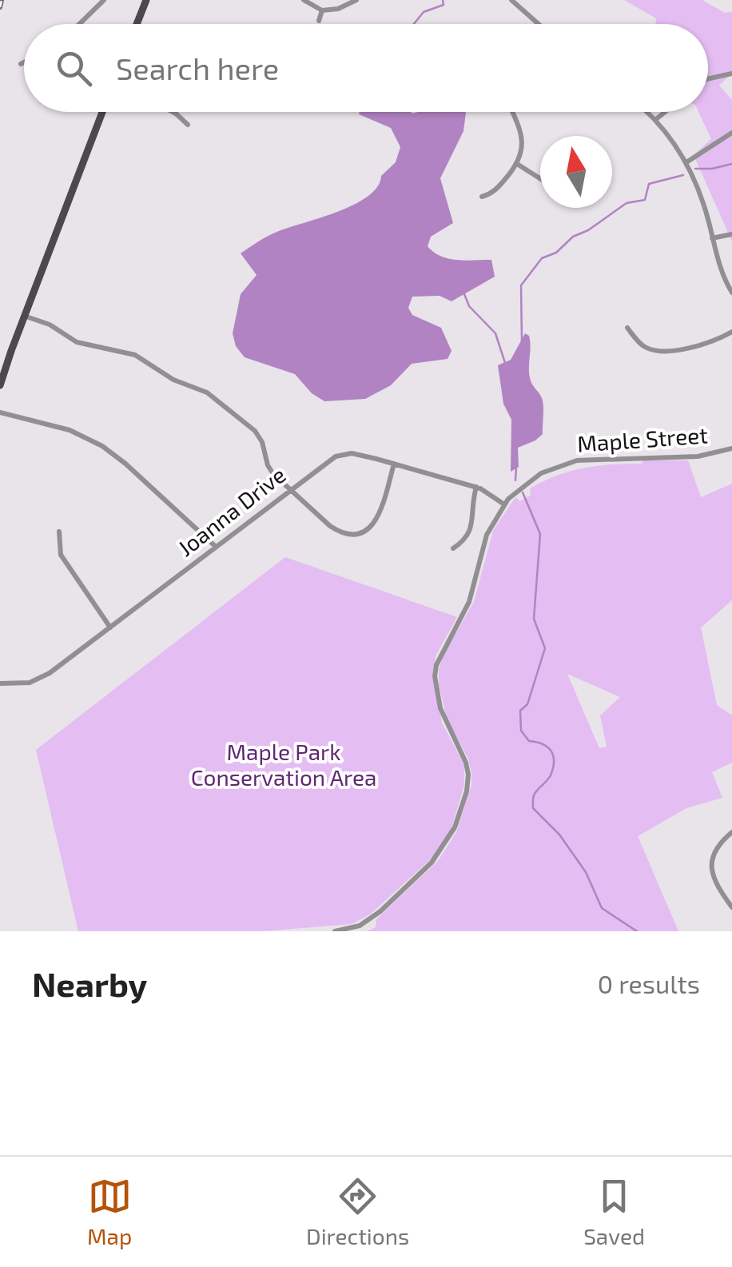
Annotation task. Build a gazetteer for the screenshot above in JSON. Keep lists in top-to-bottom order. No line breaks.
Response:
{"streets":{"street":["Maple Street","Joanna Drive"]},"crossings":[["Maple Street","Joanna Drive"]],"parks":["Maple Park Conservation Area"],"north":"top","page":{"search":"Search here","heading":["Nearby","0 results"],"nav":["Map","Directions","Saved"]}}
